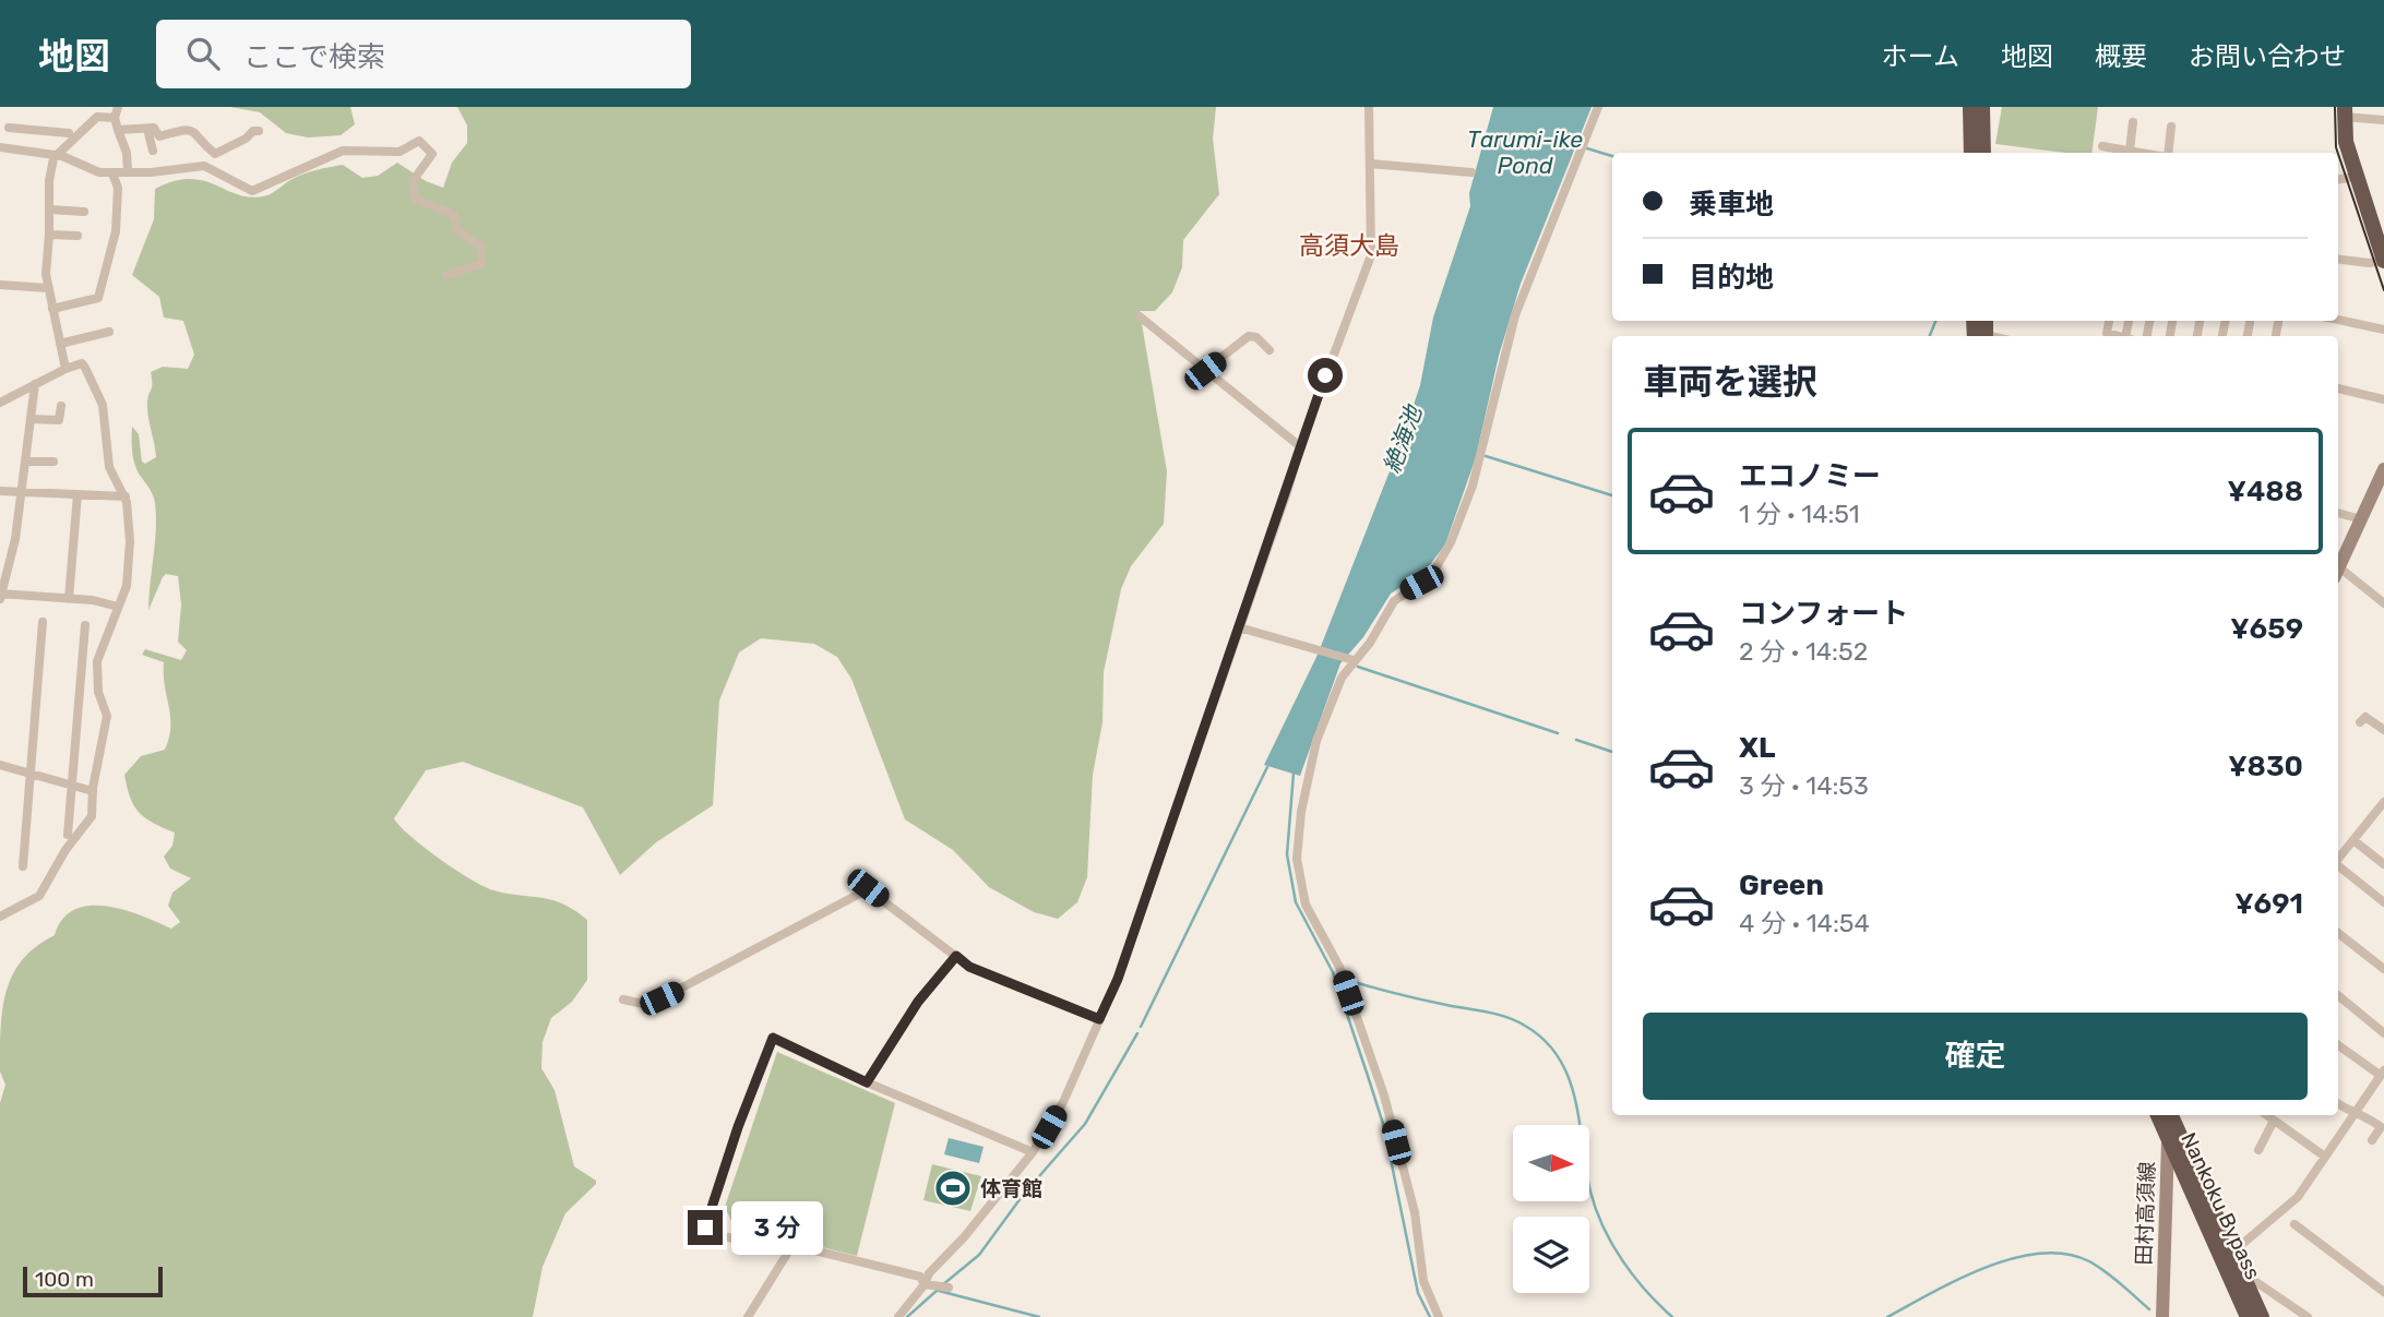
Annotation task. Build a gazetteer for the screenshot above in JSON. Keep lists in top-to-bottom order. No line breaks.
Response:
{"streets":{"highway":["Nankoku Bypass"],"main road":["田村高須線"]},"crossings":[["Nankoku Bypass","田村高須線"]],"districts":["高須大島"],"water":["Tarumi-ike Pond","絶海池"],"places":{"sports":["体育館"]},"scale_bar":"100 m","north":"right","page":{"header":"地図","search":"ここで検索","nav":["ホーム","地図","概要","お問い合わせ"],"banner":["乗車地","目的地"],"heading":"車両を選択","list":[{"name":"エコノミー","note":"1 分 · 14:51","value":"¥488"},{"name":"コンフォート","note":"2 分 · 14:52","value":"¥659"},{"name":"XL","note":"3 分 · 14:53","value":"¥830"},{"name":"Green","note":"4 分 · 14:54","value":"¥691"}],"buttons":"確定","bubble":"3 分","scale":"100 m"}}
